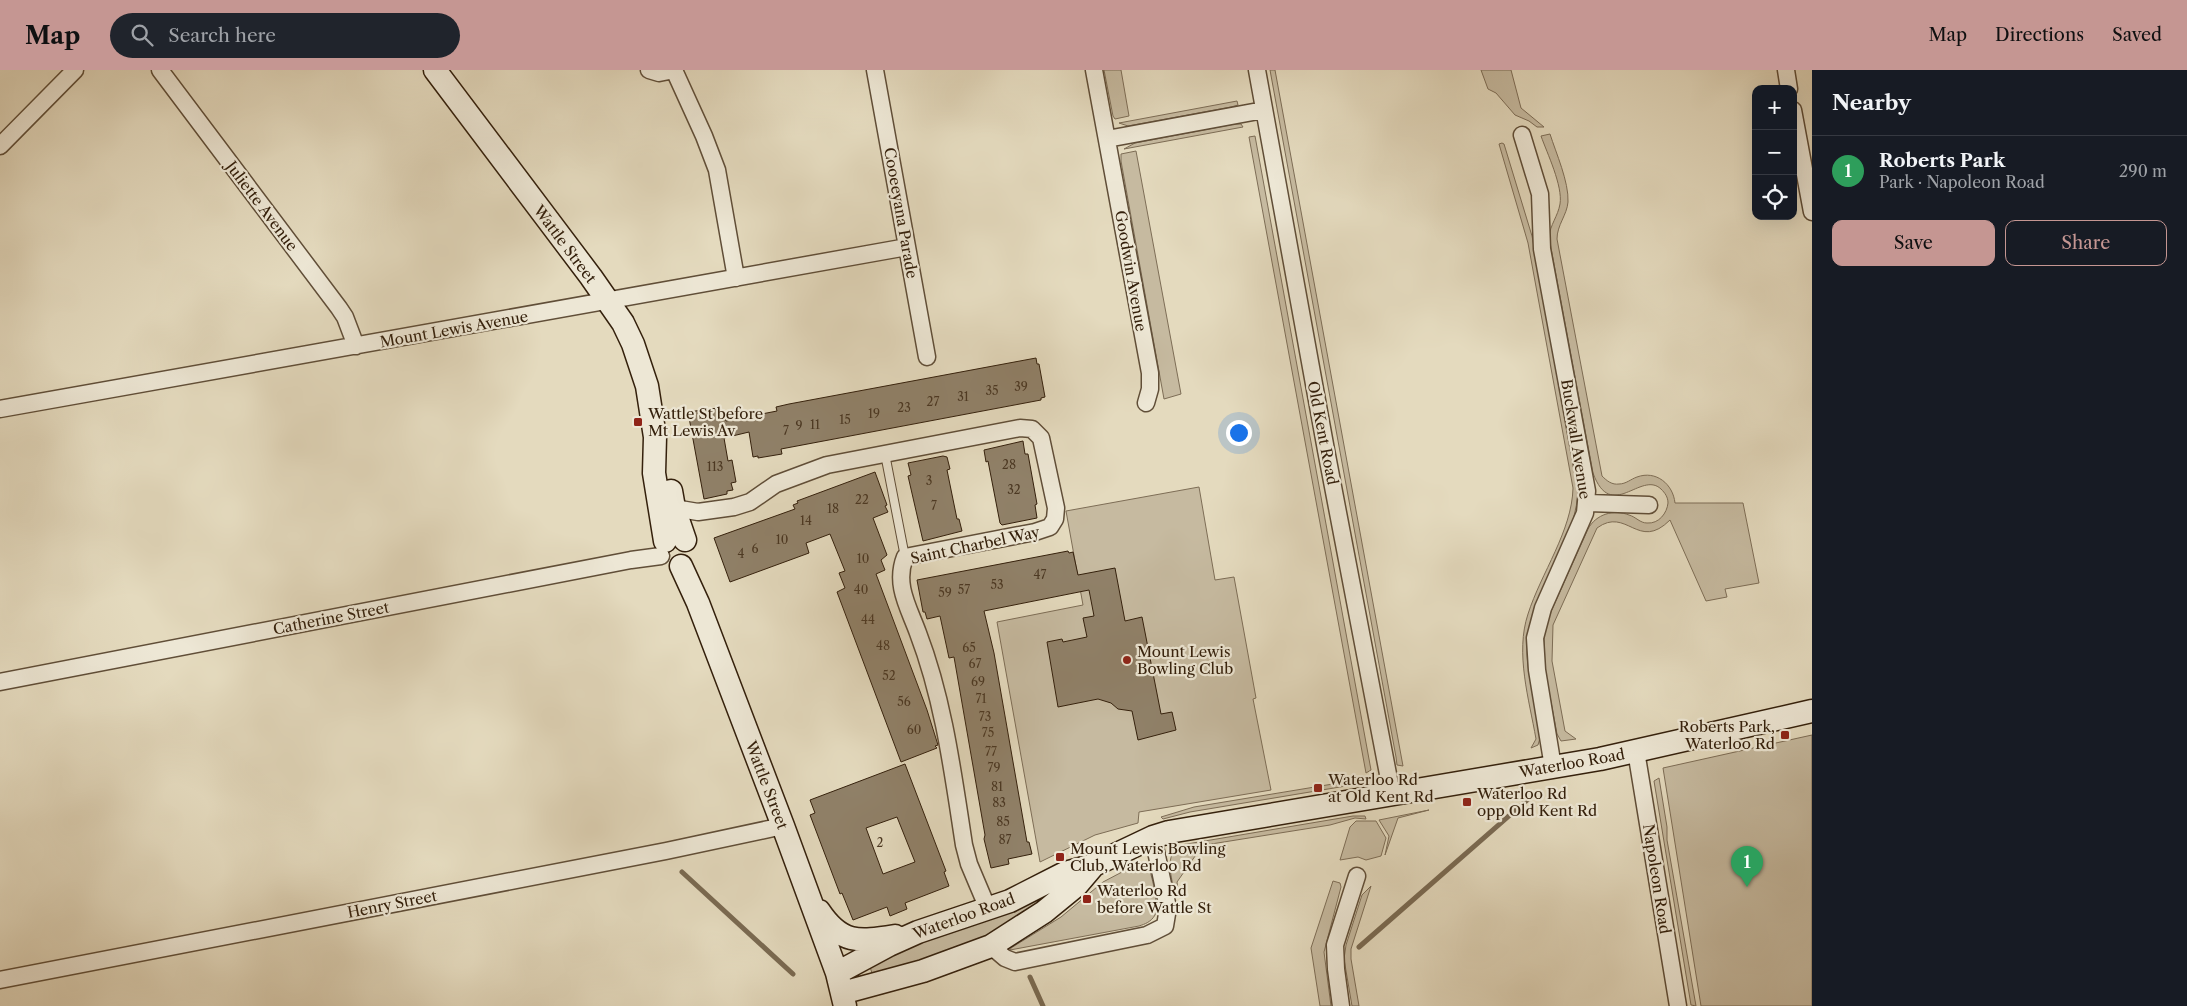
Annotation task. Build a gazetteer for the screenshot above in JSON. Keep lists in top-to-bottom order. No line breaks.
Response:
{"streets":{"main road":["Wattle Street","Waterloo Road"],"street":["Juliette Avenue","Cooeeyana Parade","Goodwin Avenue","Mount Lewis Avenue","Old Kent Road","Buckwall Avenue","Saint Charbel Way","Catherine Street","Napoleon Road","Henry Street"]},"crossings":[["Juliette Avenue","Mount Lewis Avenue"],["Cooeeyana Parade","Mount Lewis Avenue"],["Wattle Street","Mount Lewis Avenue"],["Wattle Street","Saint Charbel Way"],["Wattle Street","Catherine Street"],["Wattle Street","Waterloo Road"],["Wattle Street","Henry Street"],["Old Kent Road","Waterloo Road"],["Buckwall Avenue","Waterloo Road"],["Saint Charbel Way","Waterloo Road"],["Waterloo Road","Napoleon Road"]],"places":{"transit":["Wattle St before Mt Lewis Av","Roberts Park, Waterloo Rd","Waterloo Rd at Old Kent Rd","Waterloo Rd opp Old Kent Rd","Mount Lewis Bowling Club, Waterloo Rd","Waterloo Rd before Wattle St"],"other":["Mount Lewis Bowling Club"]},"house_numbers":["39","35","31","27","23","19","15","11","9","7","28","113","3","32","22","7","18","14","10","6","4","10","47","53","40","57","59","44","48","65","67","52","69","71","56","73","60","75","77","79","81","83","85","87","2"],"page":{"header":"Map","search":"Search here","nav":["Map","Directions","Saved"],"heading":"Nearby","map_buttons":["+","−"],"list":[{"mark":"1","name":"Roberts Park","note":"Park · Napoleon Road","value":"290 m"}],"buttons":["Save","Share"],"pins":"1"}}
